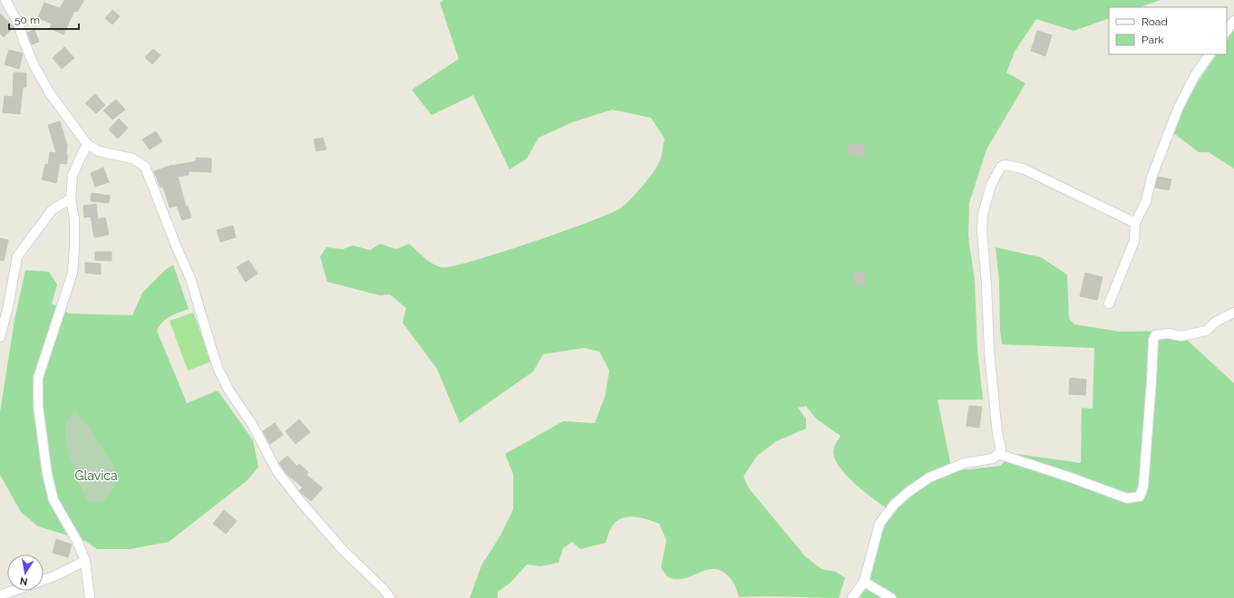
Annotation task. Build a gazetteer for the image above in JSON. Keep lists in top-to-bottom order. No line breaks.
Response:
{"parks":["Glavica"],"legend":["Road","Park"],"scale_bar":"50 m","north":"bottom"}
